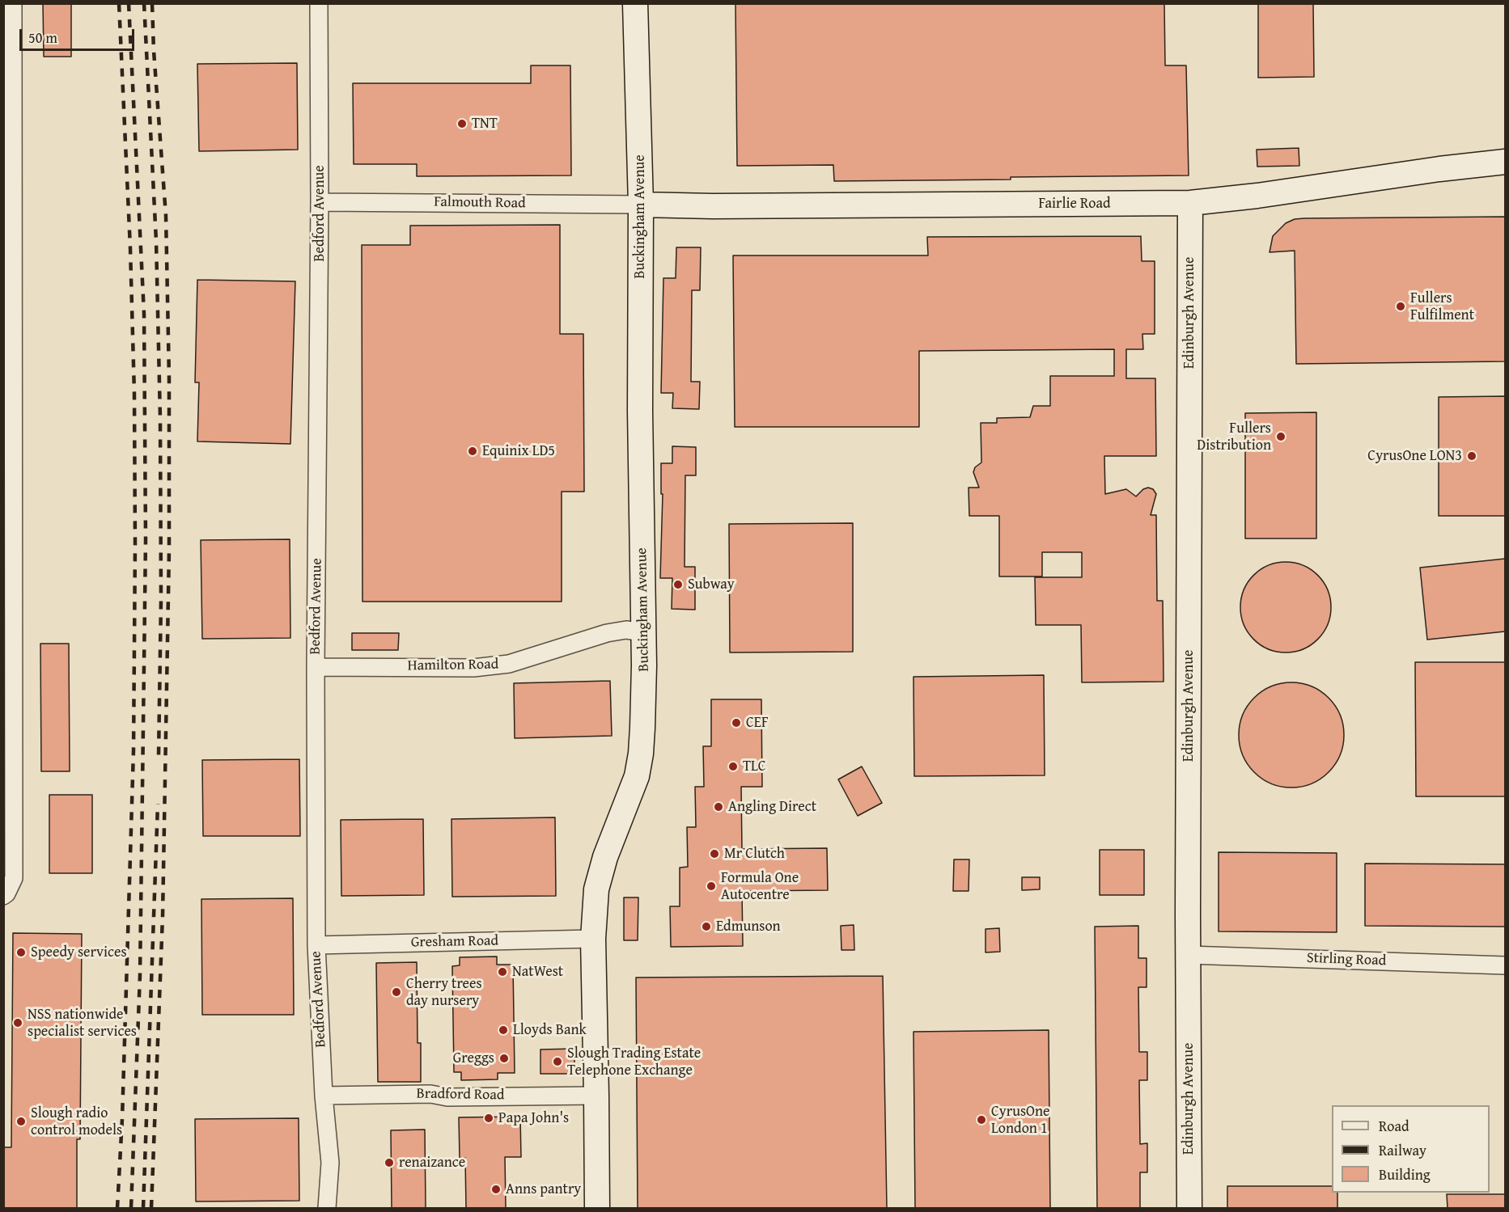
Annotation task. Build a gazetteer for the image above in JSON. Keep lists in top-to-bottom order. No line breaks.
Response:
{"streets":{"street":["Falmouth Road","Fairlie Road","Bedford Avenue","Buckingham Avenue","Edinburgh Avenue","Hamilton Road","Gresham Road","Stirling Road","Bradford Road"]},"crossings":[["Falmouth Road","Fairlie Road"],["Falmouth Road","Bedford Avenue"],["Falmouth Road","Buckingham Avenue"],["Fairlie Road","Buckingham Avenue"],["Fairlie Road","Edinburgh Avenue"],["Bedford Avenue","Hamilton Road"],["Bedford Avenue","Gresham Road"],["Bedford Avenue","Bradford Road"],["Buckingham Avenue","Hamilton Road"],["Buckingham Avenue","Gresham Road"],["Buckingham Avenue","Bradford Road"],["Edinburgh Avenue","Stirling Road"]],"places":["TNT","Fullers Fulfilment","Fullers Distribution","Equinix LD5","CyrusOne LON3","Subway","CEF","TLC","Angling Direct","Mr Clutch","Formula One Autocentre","Edmunson","Speedy services","NatWest","Cherry trees day nursery","NSS nationwide specialist services","Lloyds Bank","Greggs","Slough Trading Estate Telephone Exchange","Papa John's","CyrusOne London 1","Slough radio control models","renaizance","Anns pantry"],"legend":["Road","Railway","Building"],"scale_bar":"50 m"}
